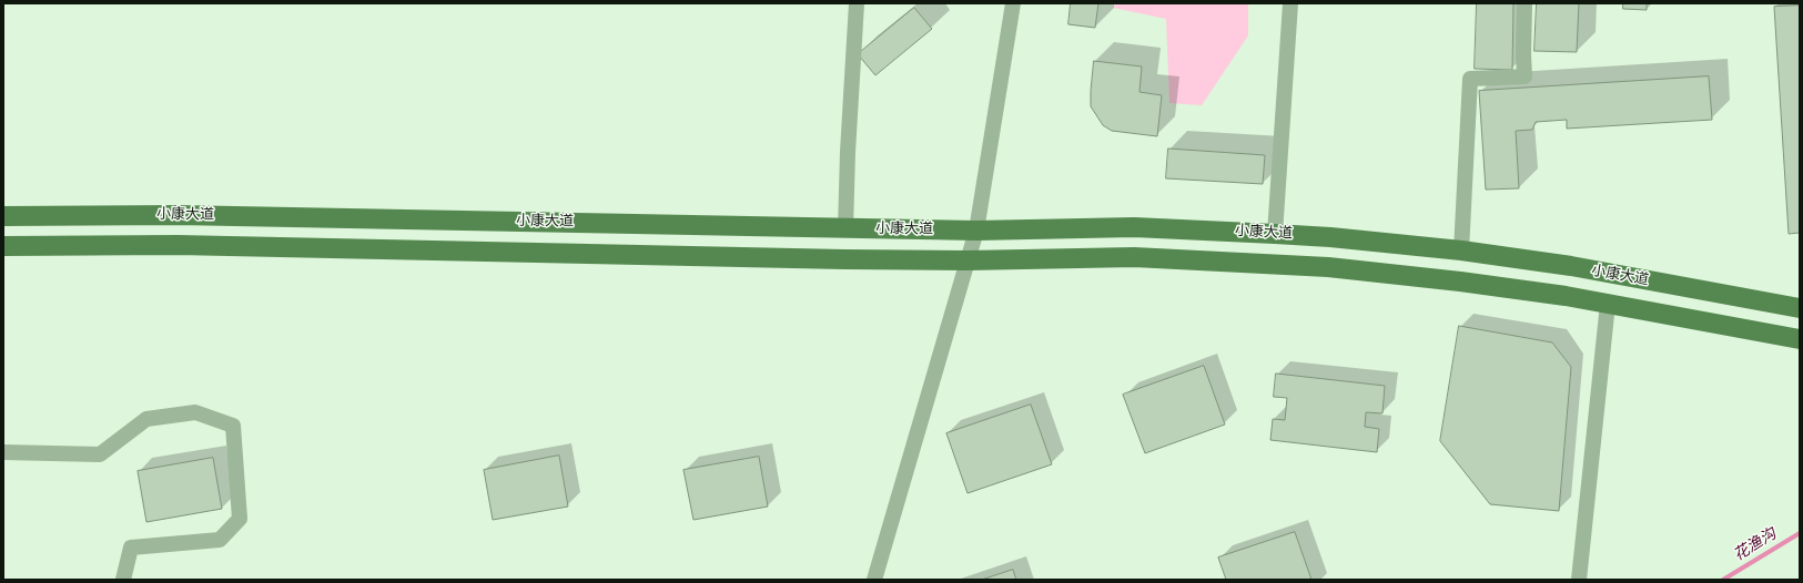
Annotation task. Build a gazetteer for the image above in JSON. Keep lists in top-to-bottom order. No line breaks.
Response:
{"streets":{"main road":["小康大道"]},"water":["花渔沟"]}
